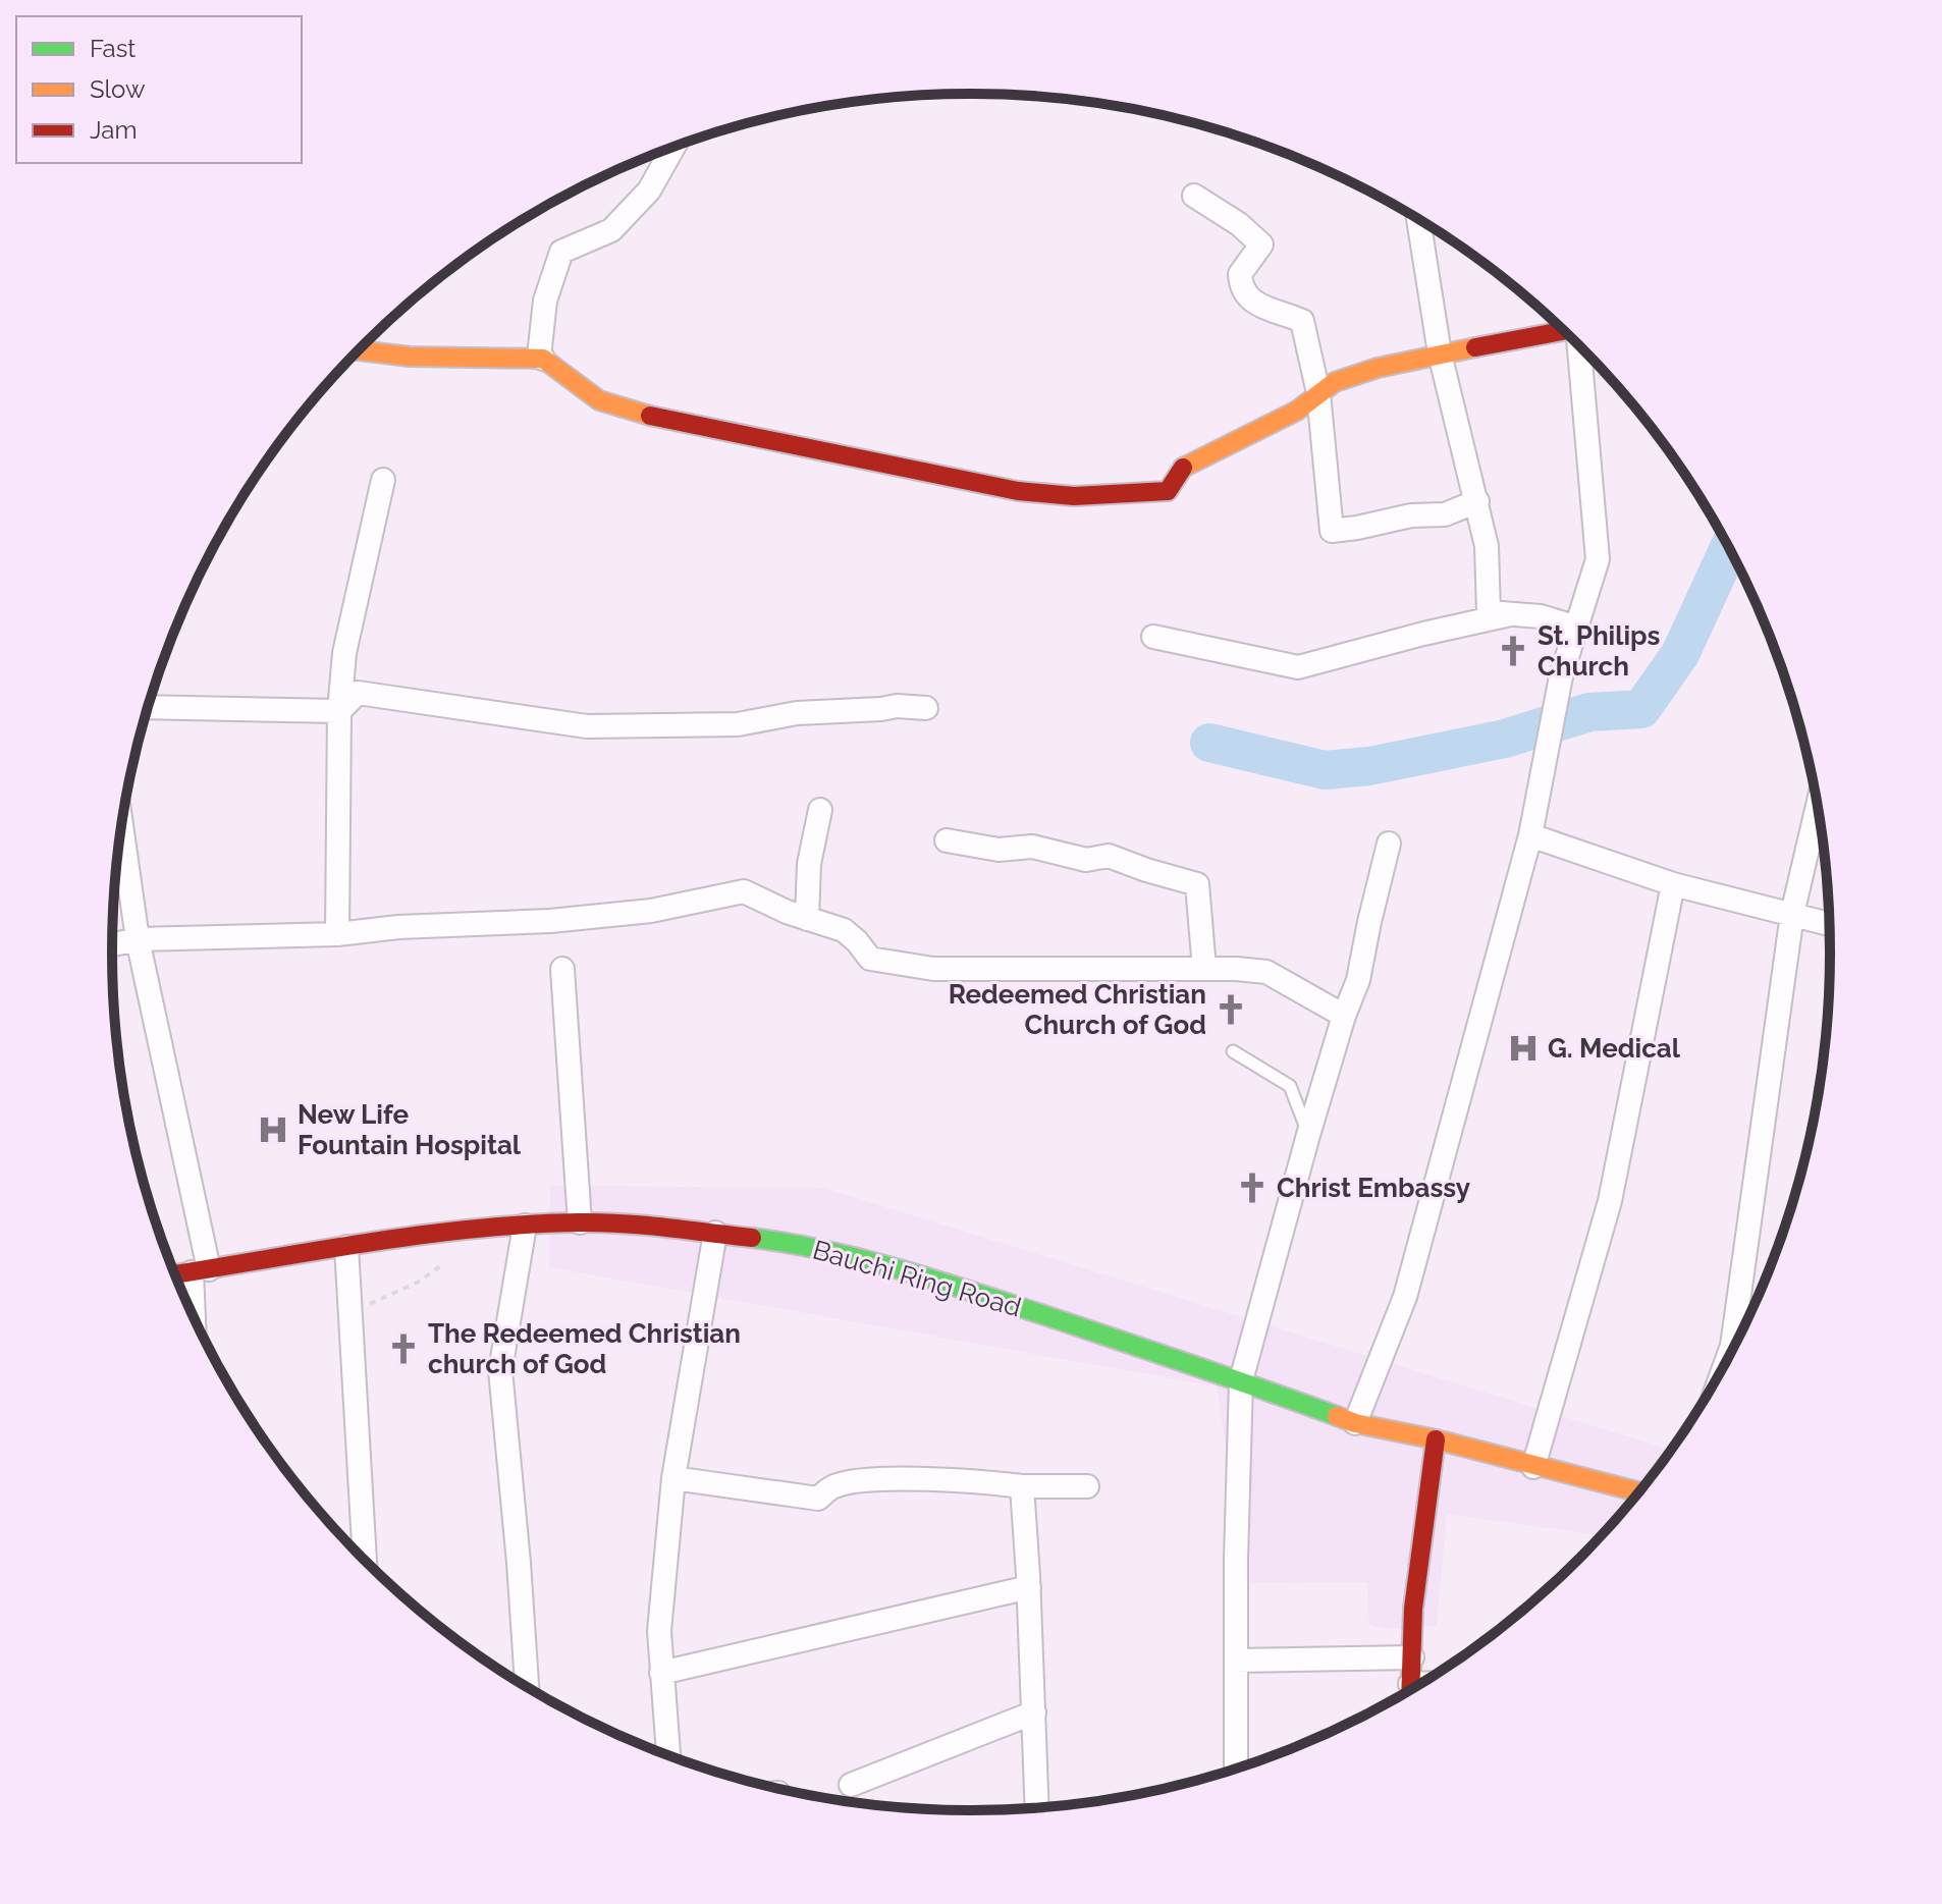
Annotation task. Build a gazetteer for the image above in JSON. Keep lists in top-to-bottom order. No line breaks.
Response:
{"streets":{"street":["Bauchi Ring Road"]},"places":{"church":["St. Philips Church","Redeemed Christian Church of God","Christ Embassy","The Redeemed Christian church of God"],"hospital":["G. Medical","New Life Fountain Hospital"]},"legend":["Fast","Slow","Jam"]}
